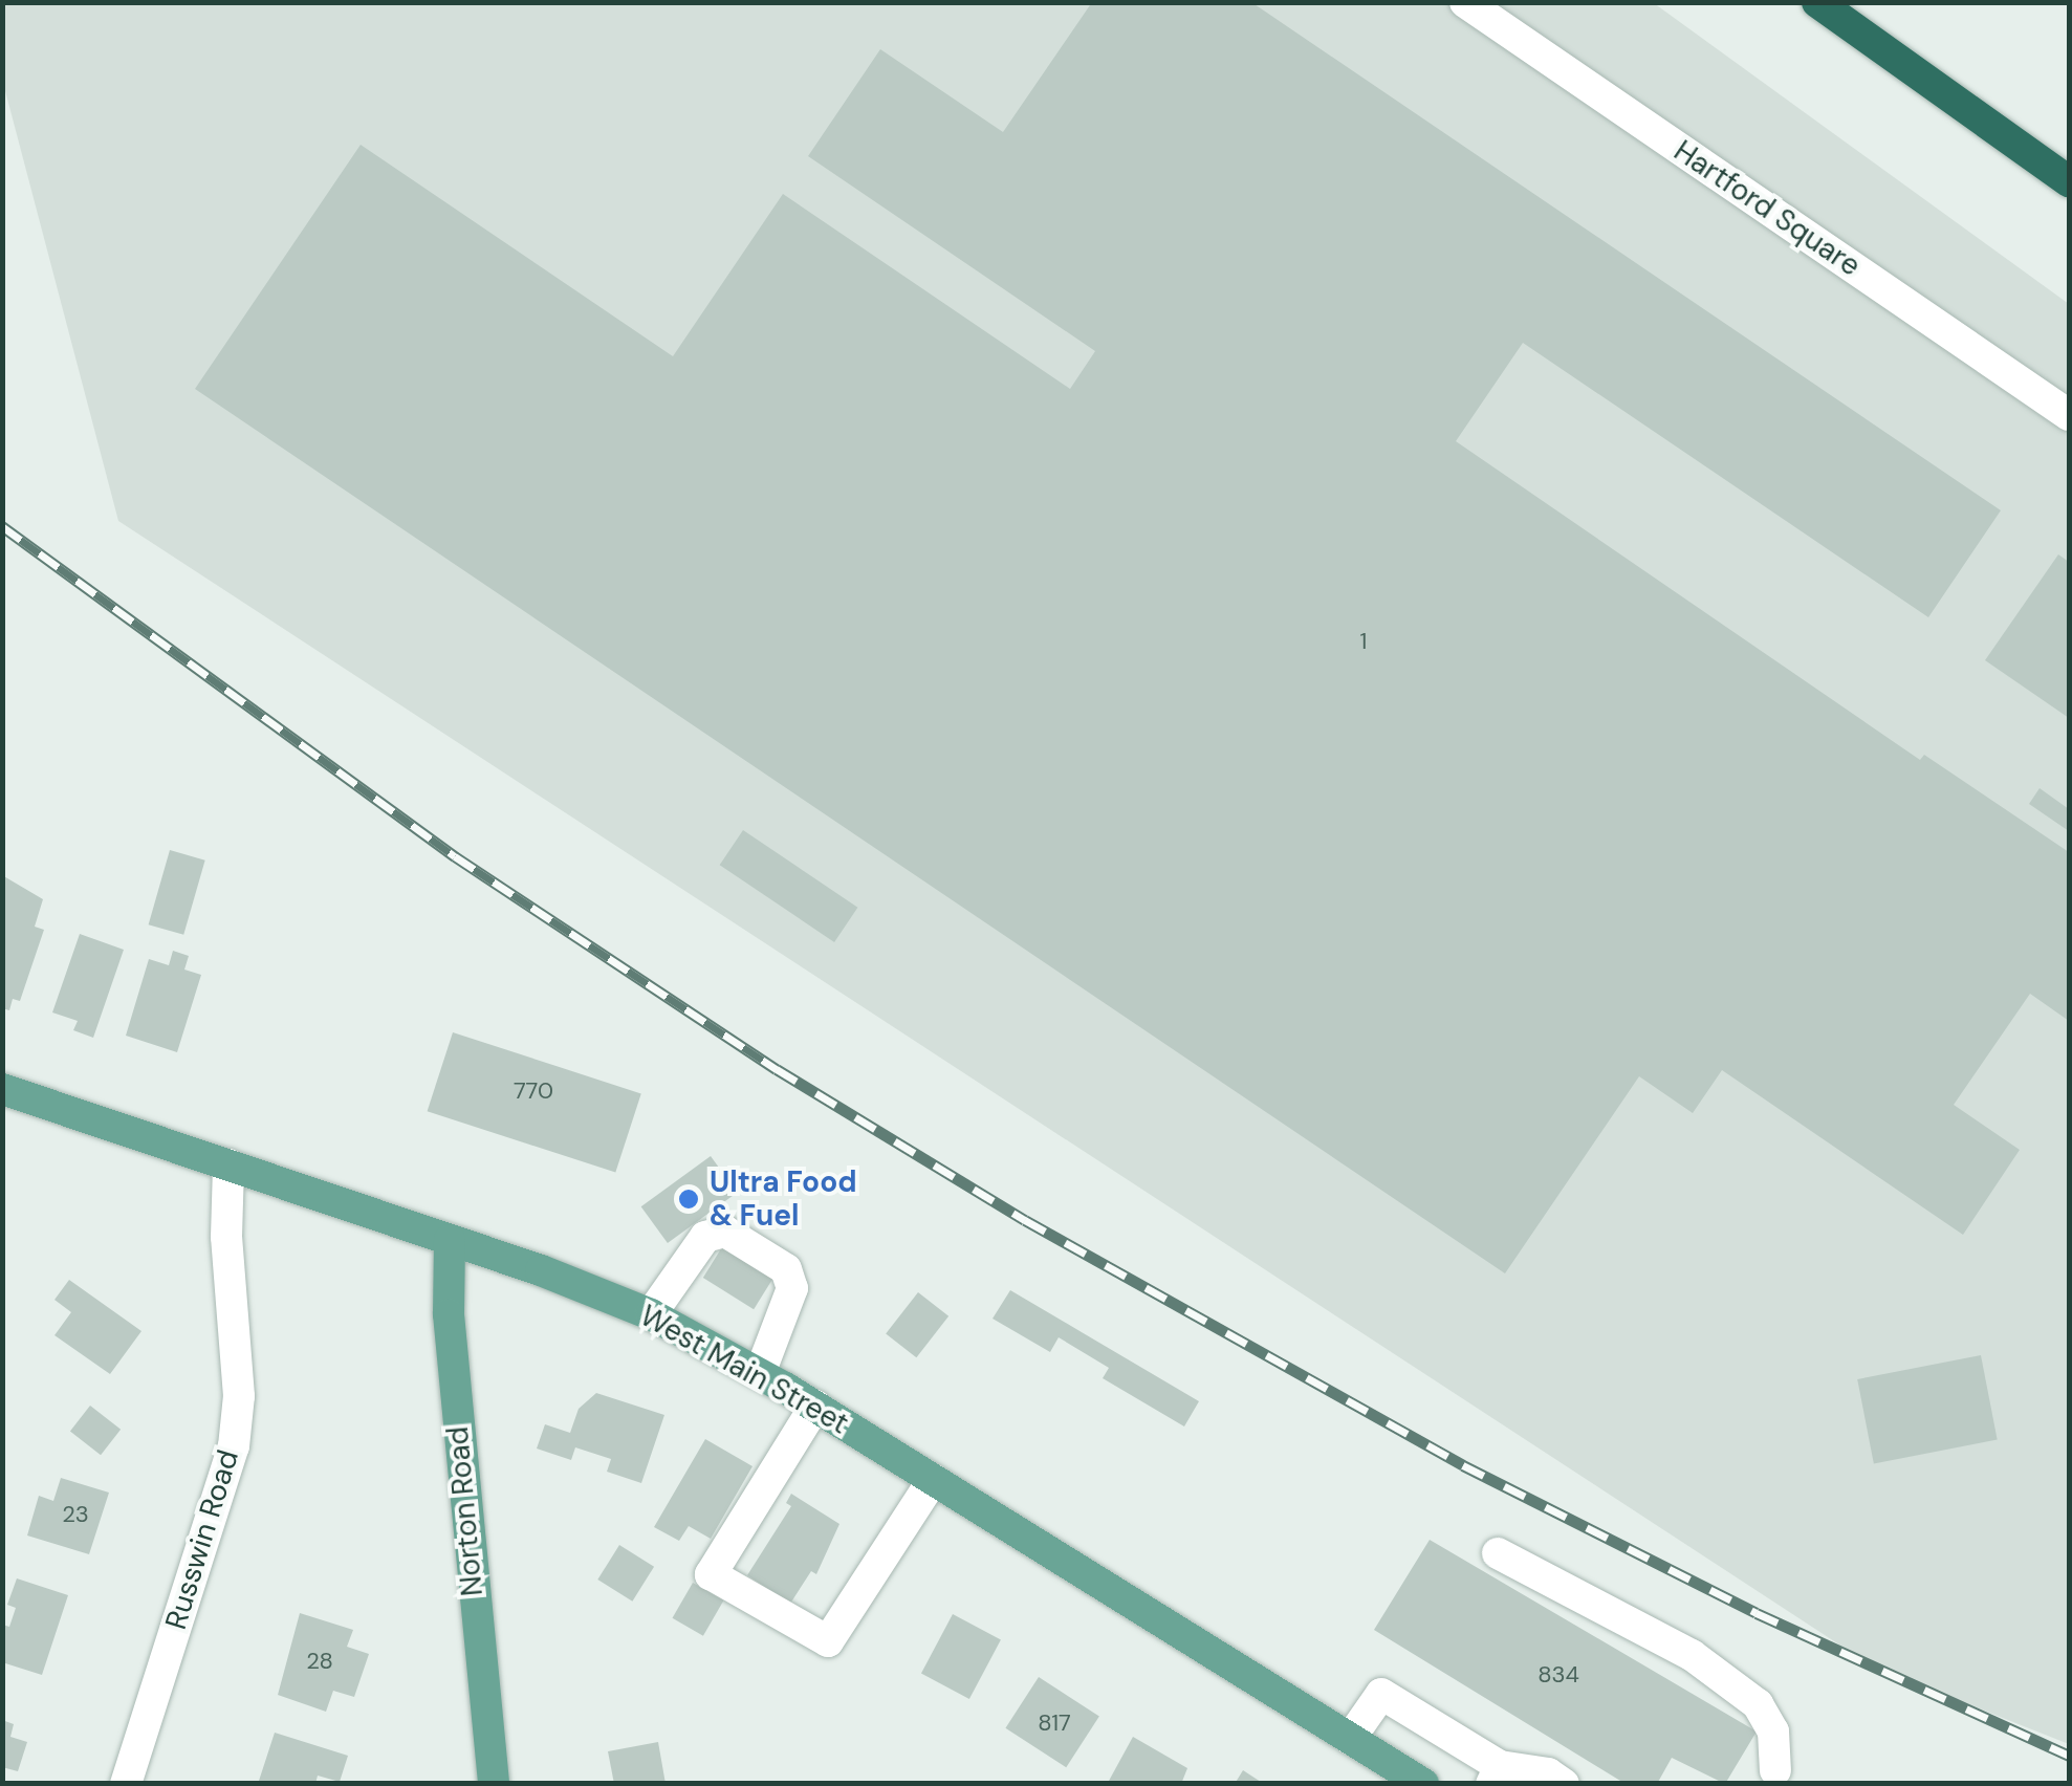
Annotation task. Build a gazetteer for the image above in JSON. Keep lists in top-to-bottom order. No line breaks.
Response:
{"streets":{"main road":["West Main Street","Norton Road"],"street":["Hartford Square","Russwin Road"]},"crossings":[["West Main Street","Norton Road"],["West Main Street","Russwin Road"]],"places":["Ultra Food & Fuel"],"house_numbers":["1","770","23","28","834","817"]}
